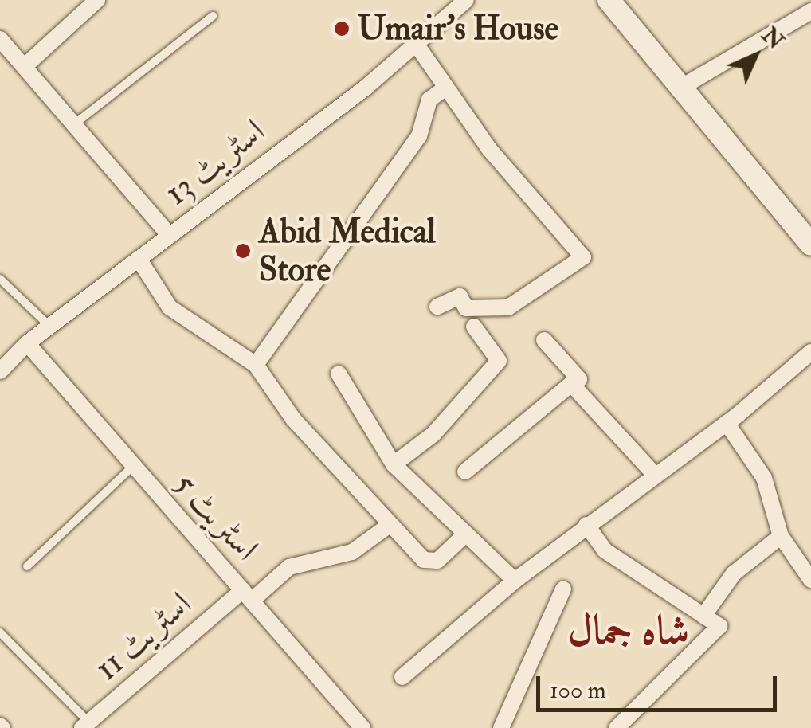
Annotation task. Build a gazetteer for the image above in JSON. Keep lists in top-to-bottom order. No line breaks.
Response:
{"streets":{"street":["اسٹریٹ 13","اسٹریٹ 5","اسٹریٹ 11"]},"crossings":[["اسٹریٹ 13","اسٹریٹ 5"],["اسٹریٹ 5","اسٹریٹ 11"]],"districts":["شاہ جمال"],"places":["Umair's House","Abid Medical Store"],"scale_bar":"100 m","north":"top right"}
